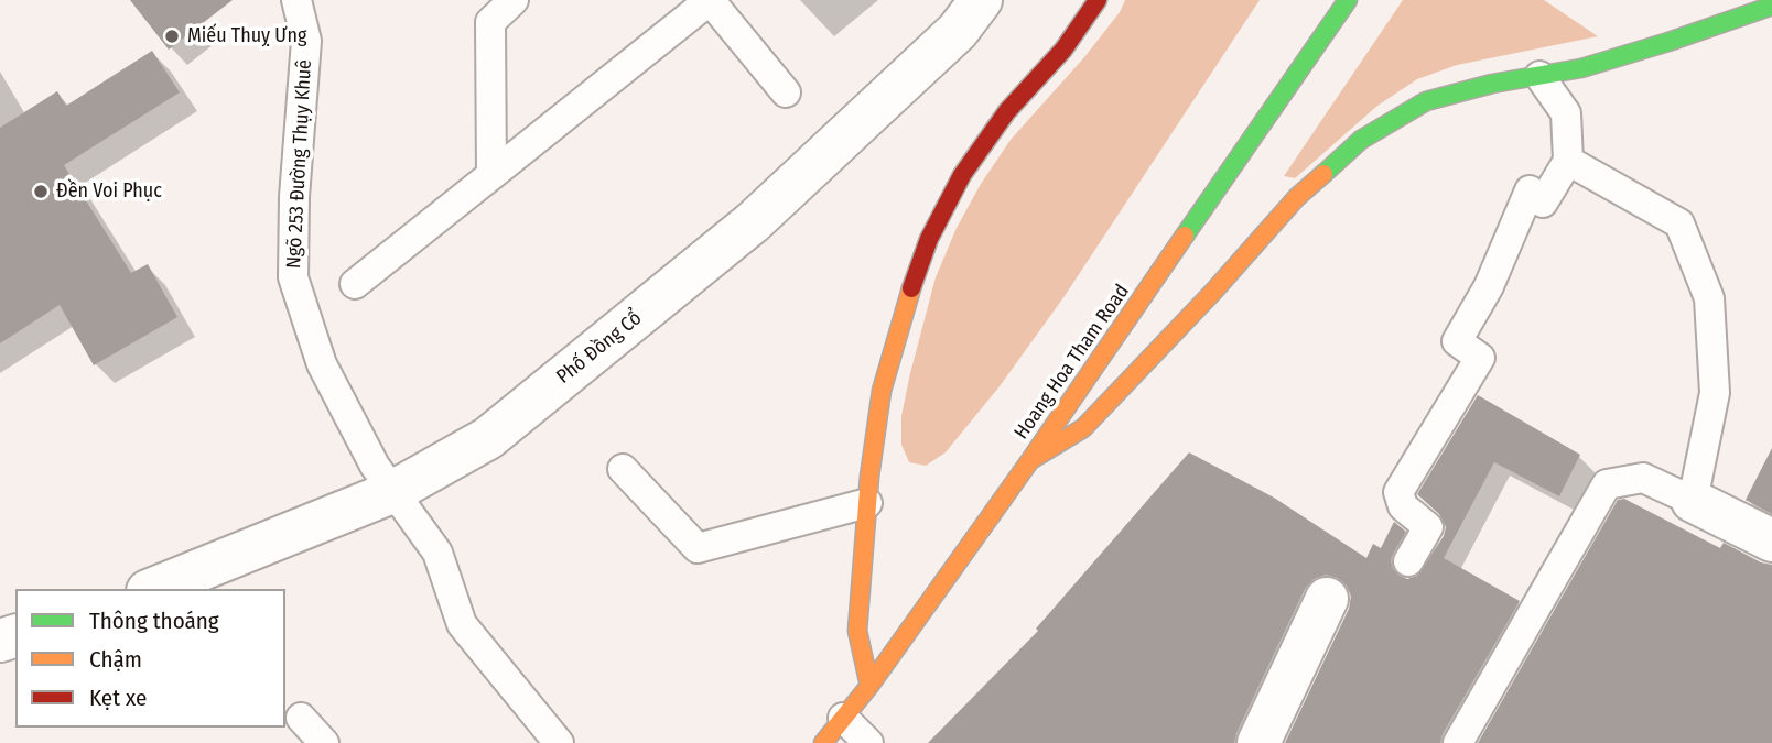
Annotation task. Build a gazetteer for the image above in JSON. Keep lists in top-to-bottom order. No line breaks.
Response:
{"streets":{"main road":["Hoang Hoa Tham Road"],"street":["Phố Đồng Cổ"],"lane":["Ngõ 253 Đường Thụy Khuê"]},"crossings":[["Ngõ 253 Đường Thụy Khuê","Phố Đồng Cổ"]],"places":["Miếu Thuỵ Ưng","Đền Voi Phục"],"legend":["Thông thoáng","Chậm","Kẹt xe"]}
